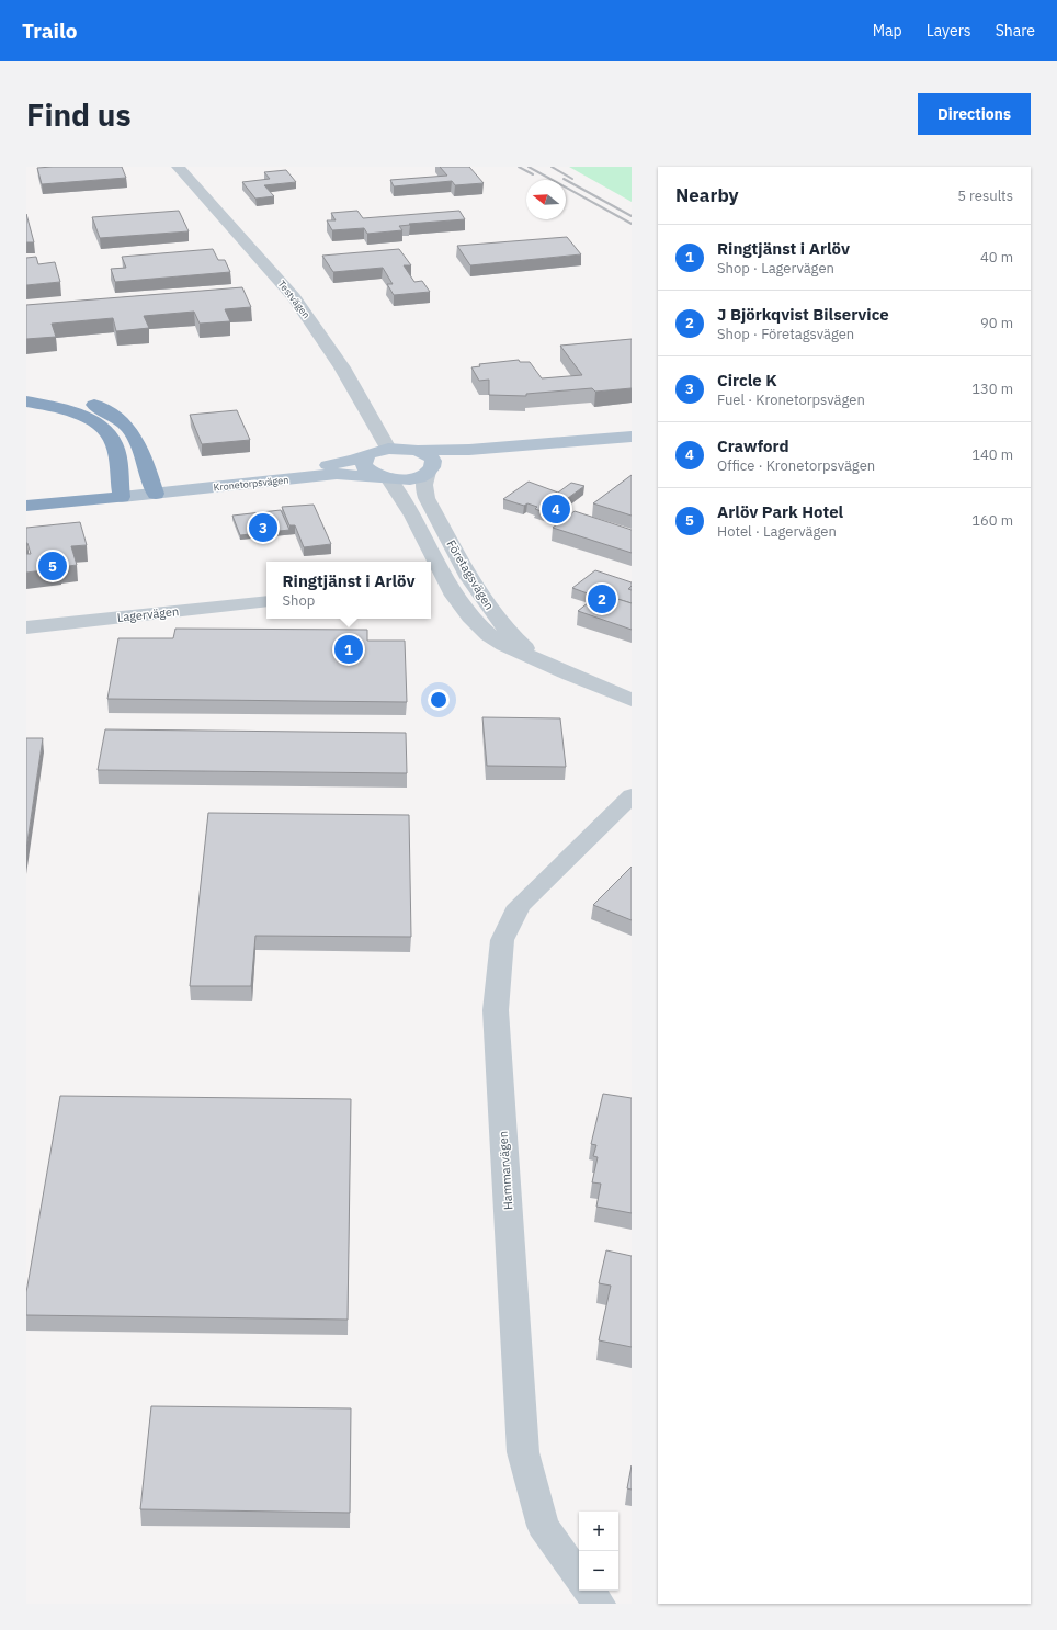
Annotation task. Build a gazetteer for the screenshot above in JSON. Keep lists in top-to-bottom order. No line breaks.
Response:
{"streets":{"main road":["Kronetorpsvägen"],"street":["Testvägen","Företagsvägen","Lagervägen","Hammarvägen"]},"crossings":[["Testvägen","Kronetorpsvägen"],["Kronetorpsvägen","Företagsvägen"]],"north":"left","page":{"header":"Trailo","nav":["Map","Layers","Share"],"buttons":"Directions","title":"Find us","heading":["Nearby","5 results"],"list":[{"mark":"1","name":"Ringtjänst i Arlöv","note":"Shop · Lagervägen","value":"40 m"},{"mark":"2","name":"J Björkqvist Bilservice","note":"Shop · Företagsvägen","value":"90 m"},{"mark":"3","name":"Circle K","note":"Fuel · Kronetorpsvägen","value":"130 m"},{"mark":"4","name":"Crawford","note":"Office · Kronetorpsvägen","value":"140 m"},{"mark":"5","name":"Arlöv Park Hotel","note":"Hotel · Lagervägen","value":"160 m"}],"pins":["4","3","5","2","1"],"popup":["Ringtjänst i Arlöv","Shop"],"map_buttons":["+","−"]}}
